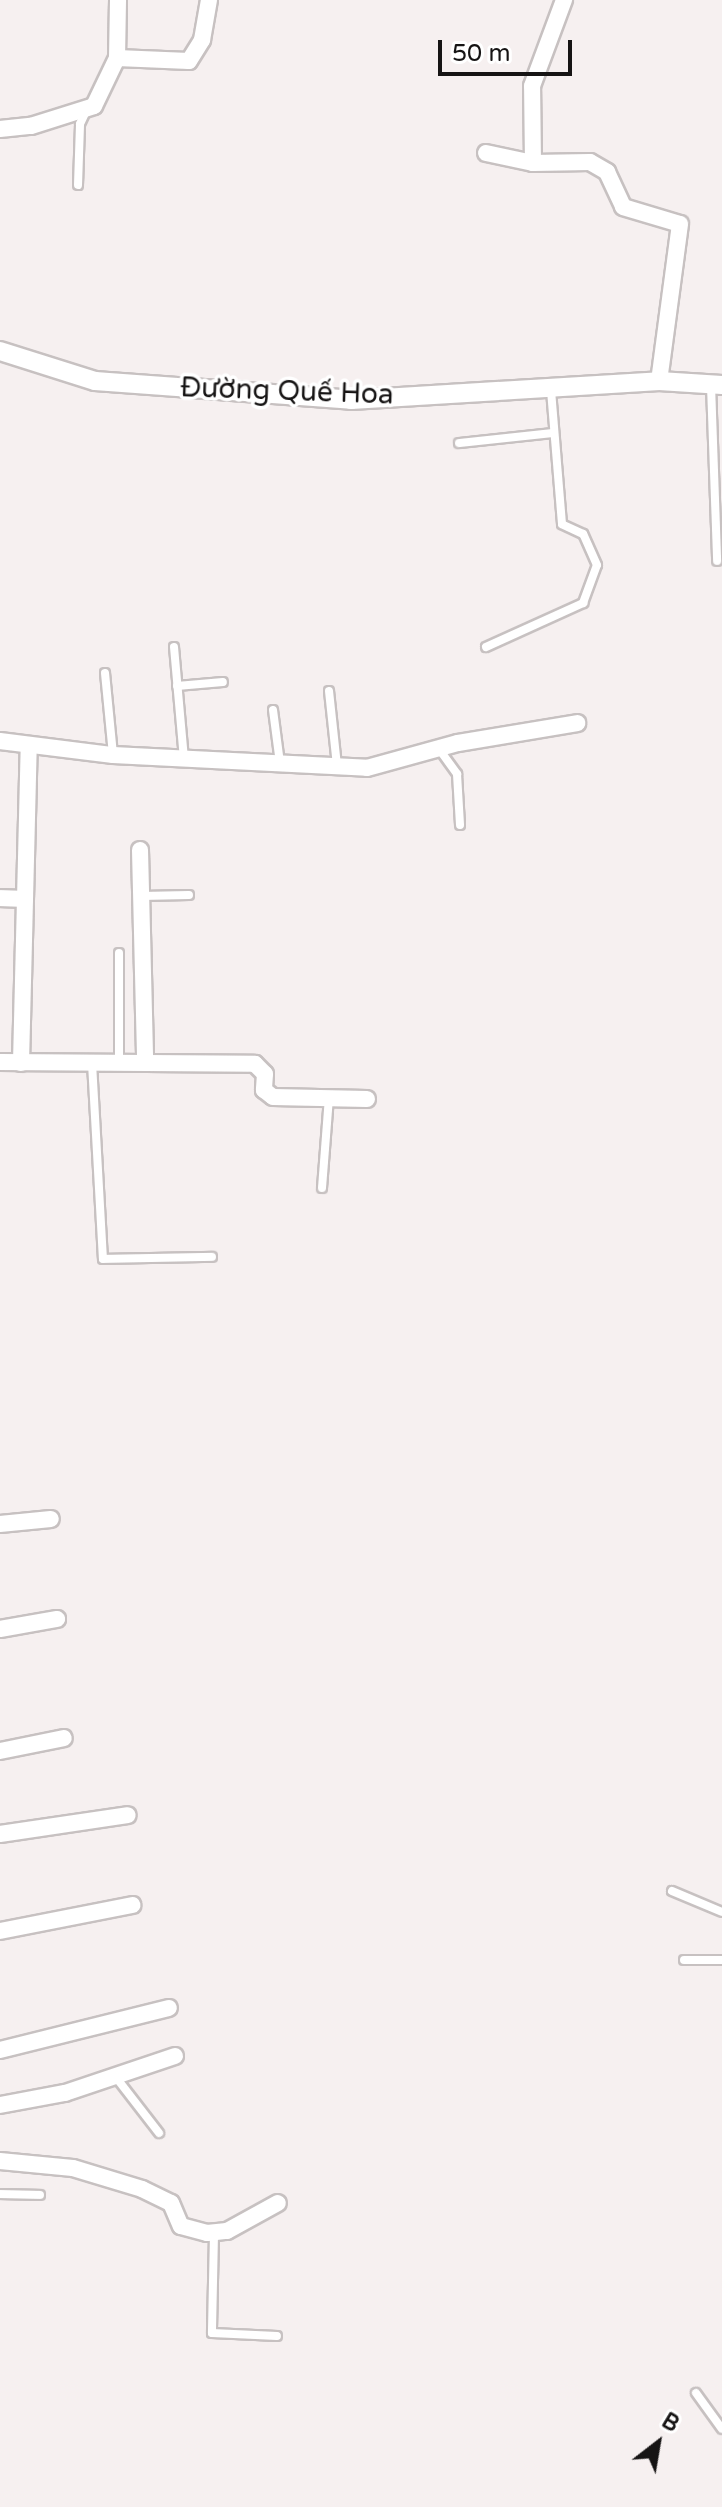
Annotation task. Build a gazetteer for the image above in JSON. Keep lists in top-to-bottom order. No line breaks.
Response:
{"streets":{"street":["Đường Quế Hoa"]},"scale_bar":"50 m","north":"top right"}
